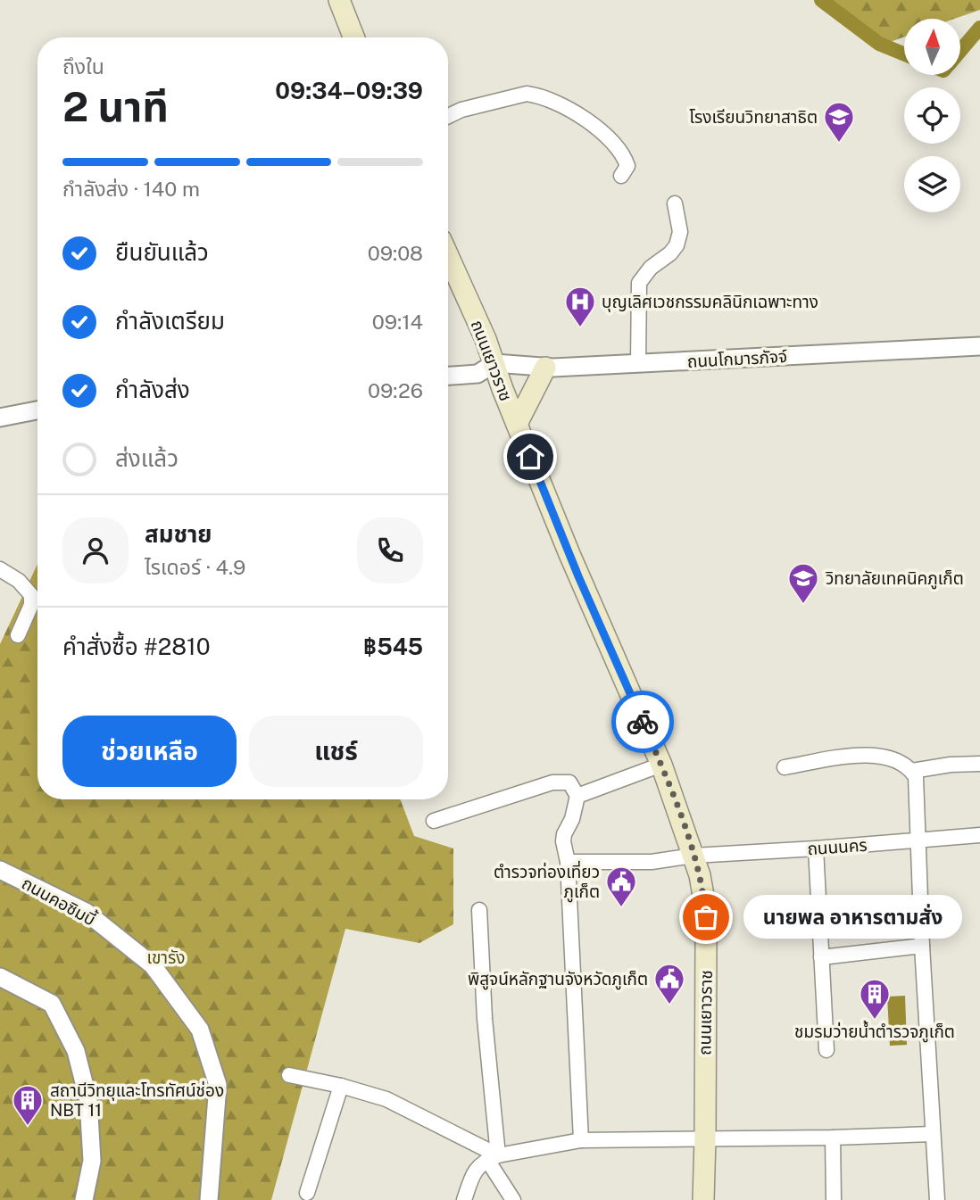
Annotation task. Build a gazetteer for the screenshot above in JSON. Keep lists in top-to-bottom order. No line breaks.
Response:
{"streets":{"main road":["ถนนเยาวราช"],"street":["ถนนโกมารภัจจ์","ถนนนคร","ถนนคอซิมบี้"]},"crossings":[["ถนนโกมารภัจจ์","ถนนเยาวราช"],["ถนนเยาวราช","ถนนนคร"]],"parks":["เขารัง"],"places":{"school or university":["โรงเรียนวิทยาสาธิต","วิทยาลัยเทคนิคภูเก็ต"],"hospital":["บุญเลิศเวชกรรมคลินิกเฉพาะทาง"],"public building":["ตำรวจท่องเที่ยว ภูเก็ต","พิสูจน์หลักฐานจังหวัดภูเก็ต"],"other":["นายพล อาหารตามสั่ง"],"building":["ชมรมว่ายน้ำตำรวจภูเก็ต","สถานีวิทยุและโทรทัศน์ช่อง NBT 11"]},"north":"top","page":{"heading":["2 นาที","ถึงใน","09:34–09:39"],"panel":["สมชาย","ไรเดอร์ · 4.9","คำสั่งซื้อ #2810","฿545"],"bar":"กำลังส่ง · 140 m","list":[["ยืนยันแล้ว","09:08"],["กำลังเตรียม","09:14"],["กำลังส่ง","09:26"],"ส่งแล้ว"],"buttons":["ช่วยเหลือ","แชร์"],"bubble":"นายพล อาหารตามสั่ง"}}
